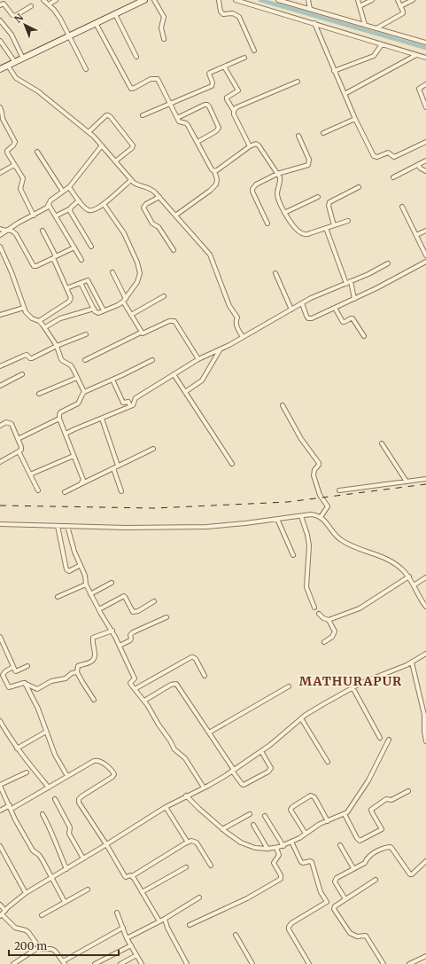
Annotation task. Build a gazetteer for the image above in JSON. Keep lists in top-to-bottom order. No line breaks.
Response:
{"districts":["MATHURAPUR"],"scale_bar":"200 m","north":"top left"}
